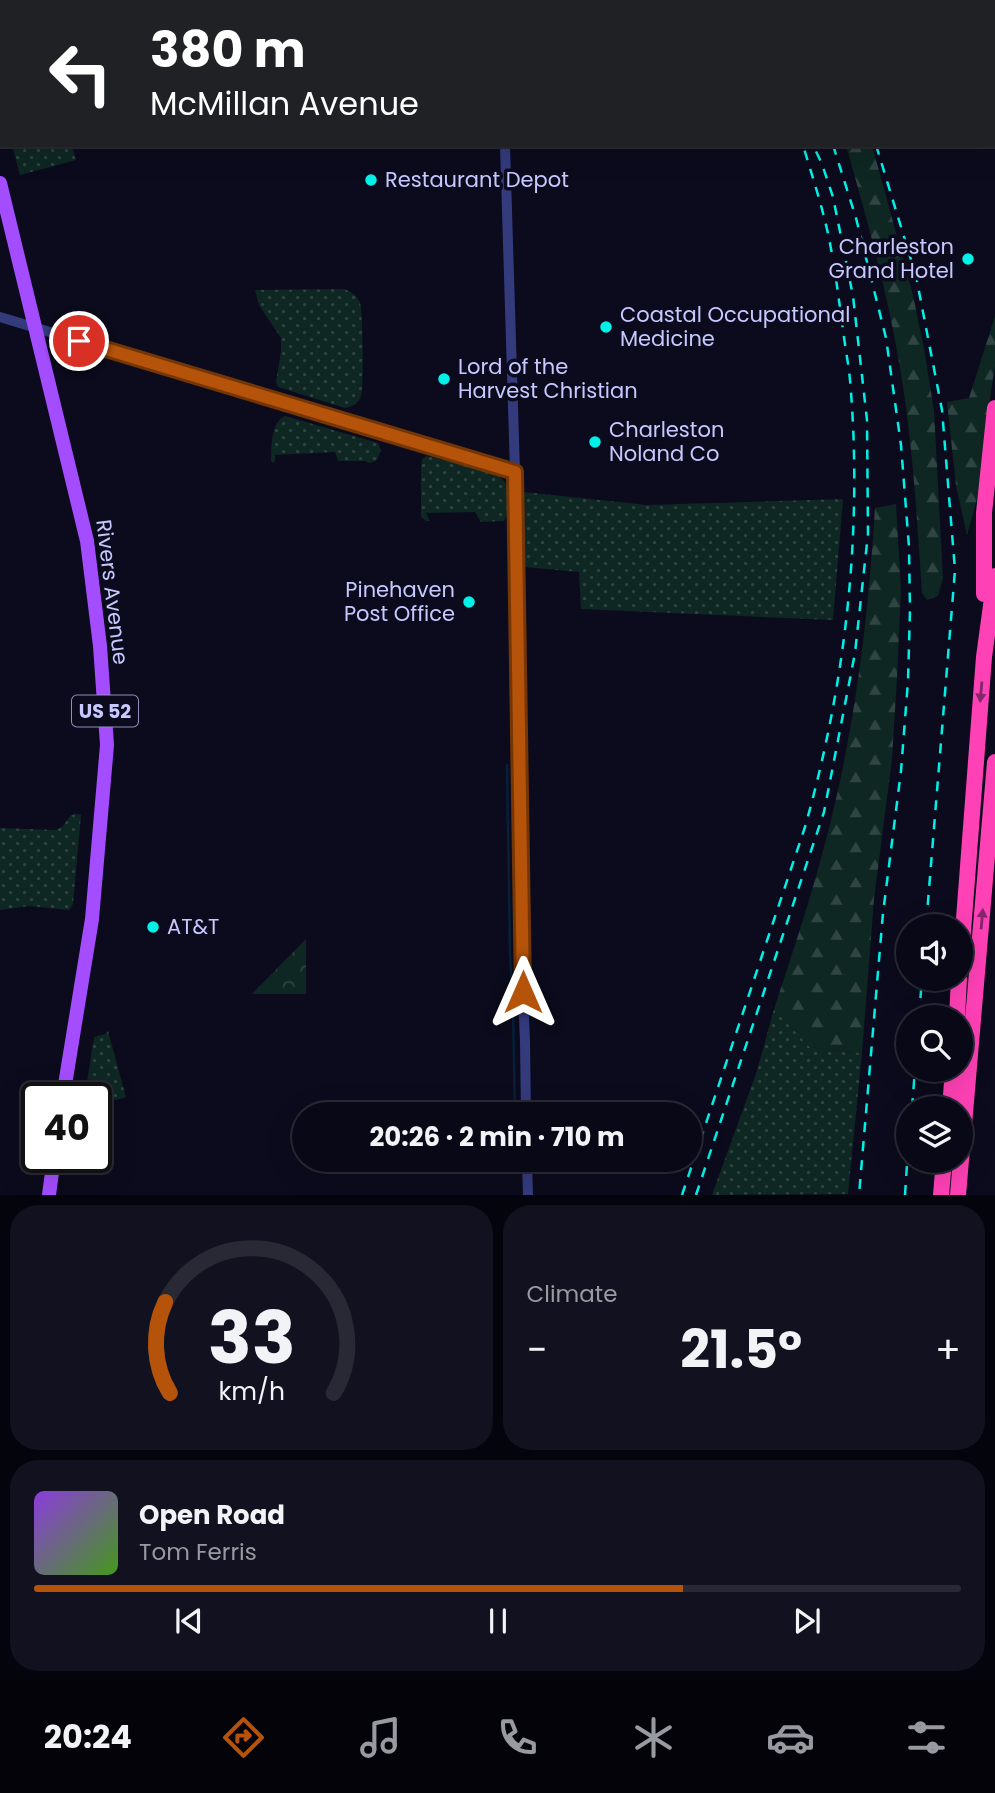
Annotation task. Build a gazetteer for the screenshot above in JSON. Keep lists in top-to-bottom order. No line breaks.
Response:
{"streets":{"main road":["Rivers Avenue","US 52"]},"places":["Restaurant Depot","Charleston Grand Hotel","Coastal Occupational Medicine","Lord of the Harvest Christian","Charleston Noland Co","Pinehaven Post Office","AT&T"],"page":{"turn":["380 m","McMillan Avenue"],"limit":"40","trip":"20:26 · 2 min · 710 m","tile":"Climate","heat":["−","21.5°","+"],"song":["Open Road","Tom Ferris"],"tabs":"20:24","gauge":["33","km/h"]}}
